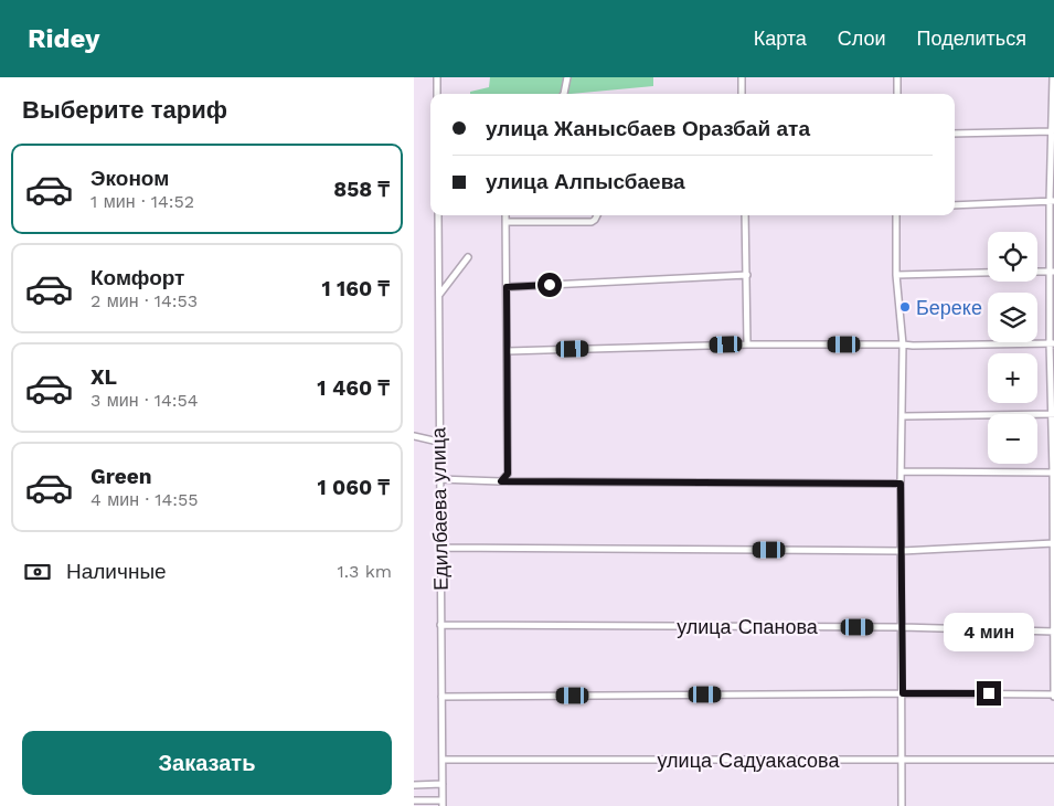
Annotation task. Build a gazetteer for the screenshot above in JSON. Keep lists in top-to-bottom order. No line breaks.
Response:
{"streets":{"street":["Едилбаева улица","улица Спанова","улица Садуакасова"]},"crossings":[["Едилбаева улица","улица Спанова"],["Едилбаева улица","улица Садуакасова"]],"places":["Береке"],"page":{"header":"Ridey","nav":["Карта","Слои","Поделиться"],"heading":"Выберите тариф","banner":["улица Жанысбаев Оразбай ата","улица Алпысбаева"],"list":[{"name":"Эконом","note":"1 мин · 14:52","value":"858 ₸"},{"name":"Комфорт","note":"2 мин · 14:53","value":"1 160 ₸"},{"name":"XL","note":"3 мин · 14:54","value":"1 460 ₸"},{"name":"Green","note":"4 мин · 14:55","value":"1 060 ₸"}],"map_buttons":["+","−"],"pay":["Наличные","1.3 km"],"bubble":"4 мин","buttons":"Заказать"}}
